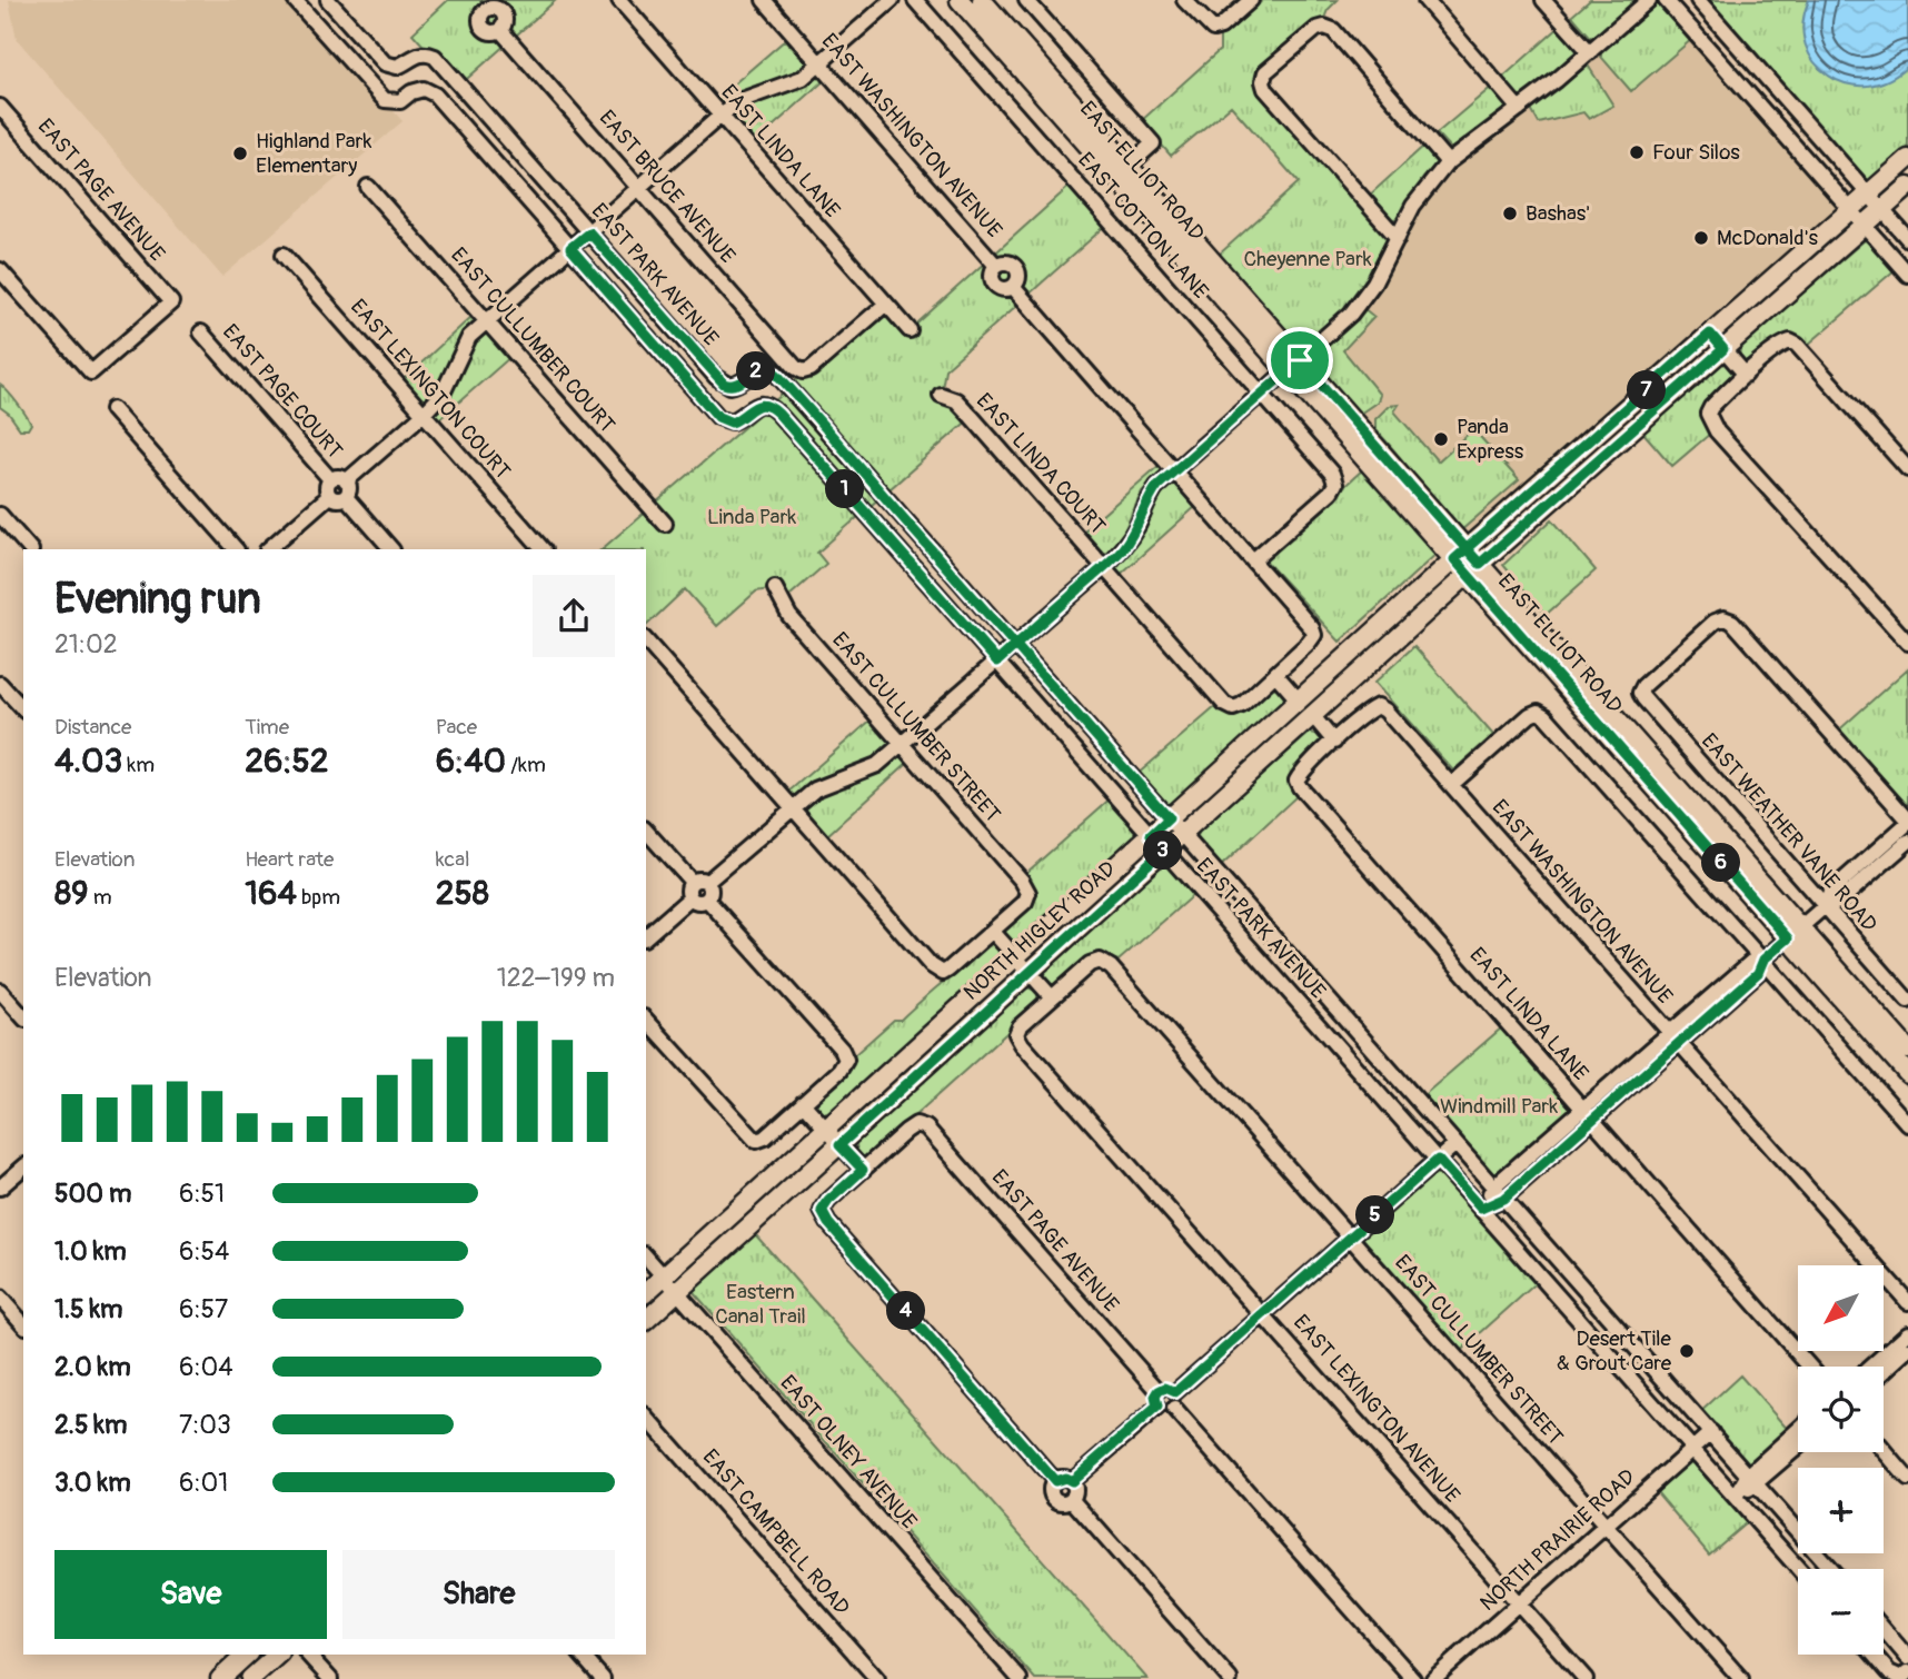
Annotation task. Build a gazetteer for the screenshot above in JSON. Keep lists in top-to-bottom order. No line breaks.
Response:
{"streets":{"main road":["EAST ELLIOT ROAD","NORTH HIGLEY ROAD"],"street":["EAST WASHINGTON AVENUE","EAST LINDA LANE","EAST BRUCE AVENUE","EAST PAGE AVENUE","EAST COTTON LANE","EAST PARK AVENUE","EAST CULLUMBER COURT","EAST LEXINGTON COURT","EAST PAGE COURT","EAST LINDA COURT","EAST CULLUMBER STREET","EAST WEATHER VANE ROAD","EAST LEXINGTON AVENUE","EAST OLNEY AVENUE","EAST CAMPBELL ROAD","NORTH PRAIRIE ROAD"]},"crossings":[["EAST WASHINGTON AVENUE","EAST LINDA LANE"],["EAST WASHINGTON AVENUE","EAST COTTON LANE"],["EAST LINDA LANE","EAST BRUCE AVENUE"],["EAST ELLIOT ROAD","NORTH HIGLEY ROAD"],["EAST PARK AVENUE","NORTH HIGLEY ROAD"],["EAST PARK AVENUE","NORTH PRAIRIE ROAD"],["EAST CULLUMBER STREET","EAST LEXINGTON AVENUE"],["EAST CULLUMBER STREET","NORTH PRAIRIE ROAD"],["NORTH HIGLEY ROAD","EAST OLNEY AVENUE"],["EAST LEXINGTON AVENUE","NORTH PRAIRIE ROAD"]],"parks":["Cheyenne Park","Linda Park","Windmill Park","Eastern Canal Trail"],"places":["Four Silos","Highland Park Elementary","Bashas'","McDonald's","Panda Express","Desert Tile & Grout Care"],"north":"bottom left","page":{"pins":["2","7","1","3","6","5","4"],"heading":["Evening run","21:02"],"stats":[["Distance","4.03 km"],["Time","26:52"],["Pace","6:40 /km"],["Elevation","89 m"],["Heart rate","164 bpm"],["kcal","258"]],"chart":["Elevation","122–199 m"],"list":[{"name":"500 m","note":"6:51"},{"name":"1.0 km","note":"6:54"},{"name":"1.5 km","note":"6:57"},{"name":"2.0 km","note":"6:04"},{"name":"2.5 km","note":"7:03"},{"name":"3.0 km","note":"6:01"}],"map_buttons":["+","−"],"buttons":["Save","Share"]}}
